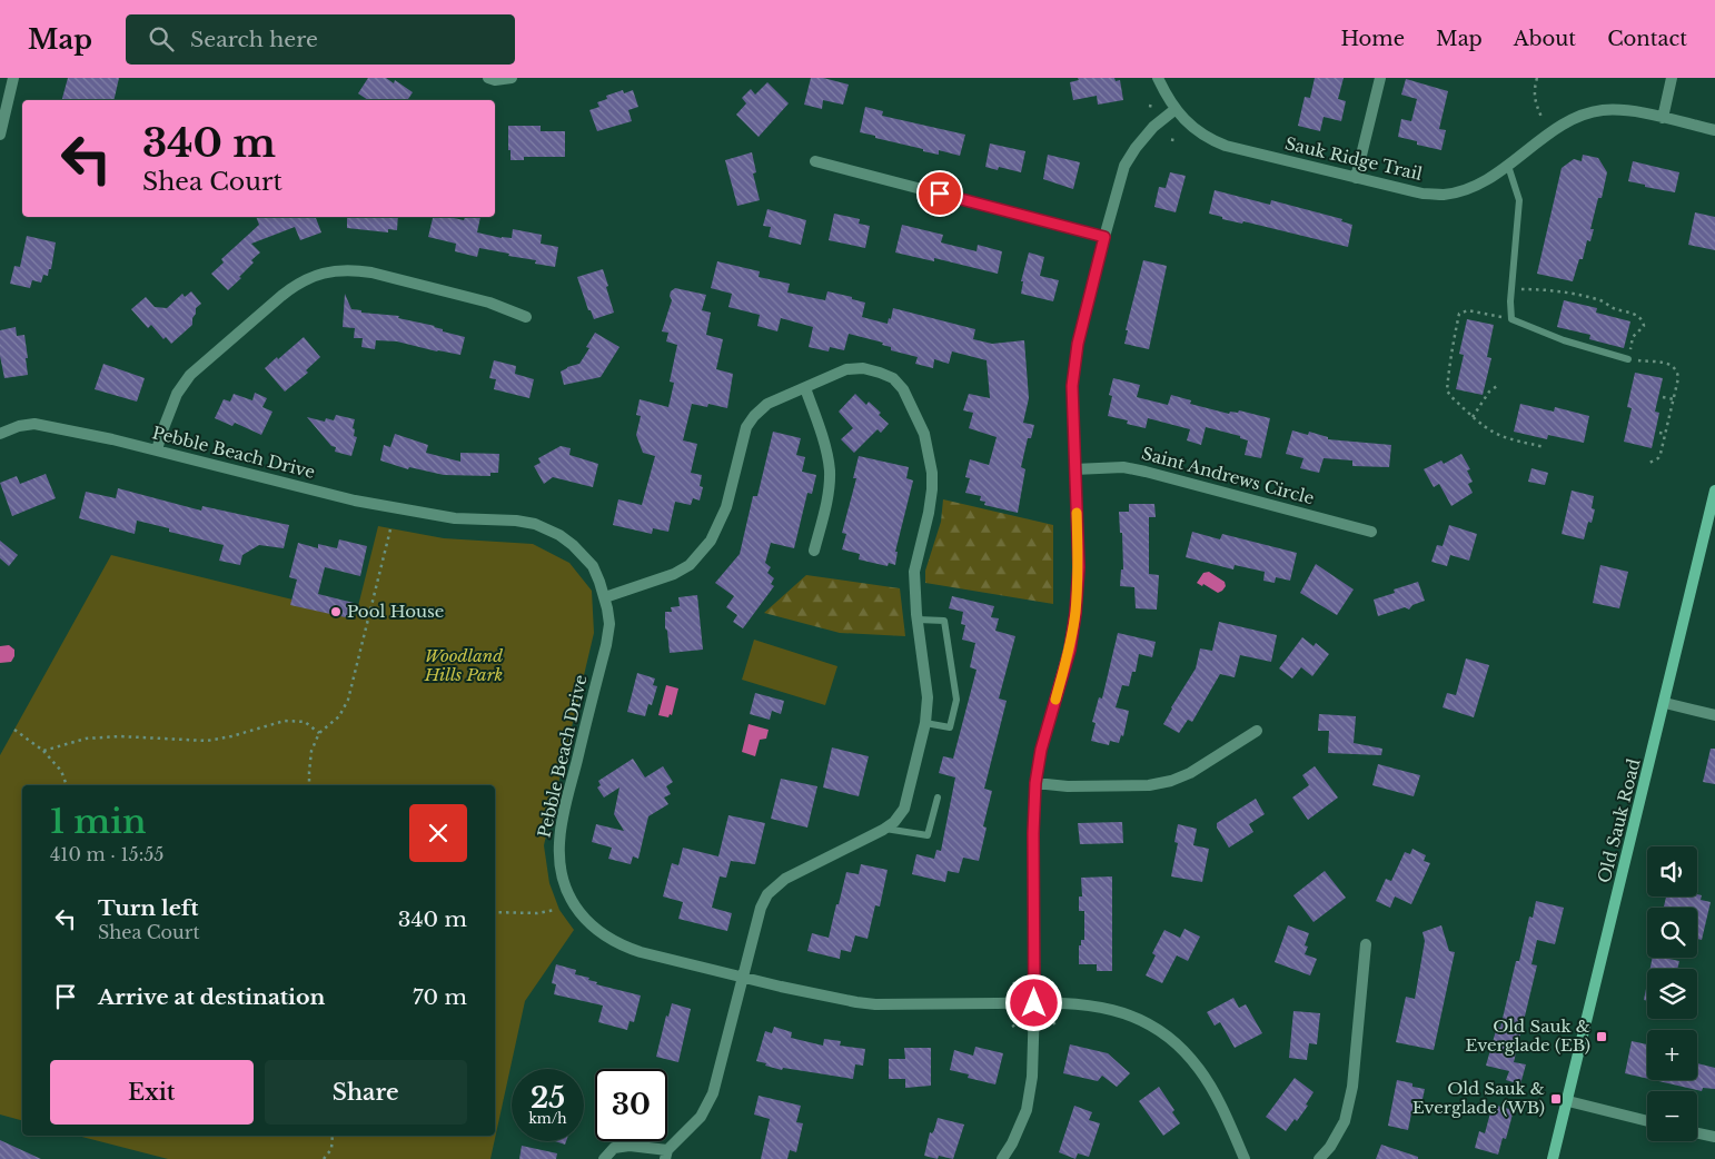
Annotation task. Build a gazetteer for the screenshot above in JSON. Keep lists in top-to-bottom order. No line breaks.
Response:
{"streets":{"street":["Sauk Ridge Trail","Pebble Beach Drive","Saint Andrews Circle","Old Sauk Road"]},"parks":["Woodland Hills Park"],"places":{"other":["Pool House"],"transit":["Old Sauk & Everglade (EB)","Old Sauk & Everglade (WB)"]},"page":{"header":"Map","search":"Search here","nav":["Home","Map","About","Contact"],"turn":["340 m","Shea Court"],"heading":["1 min","410 m · 15:55"],"map_buttons":["+","−"],"list":[{"name":"Turn left","note":"Shea Court","value":"340 m"},{"name":"Arrive at destination","value":"70 m"}],"buttons":["Exit","Share"],"speed":"25 km/h","limit":"30"}}
